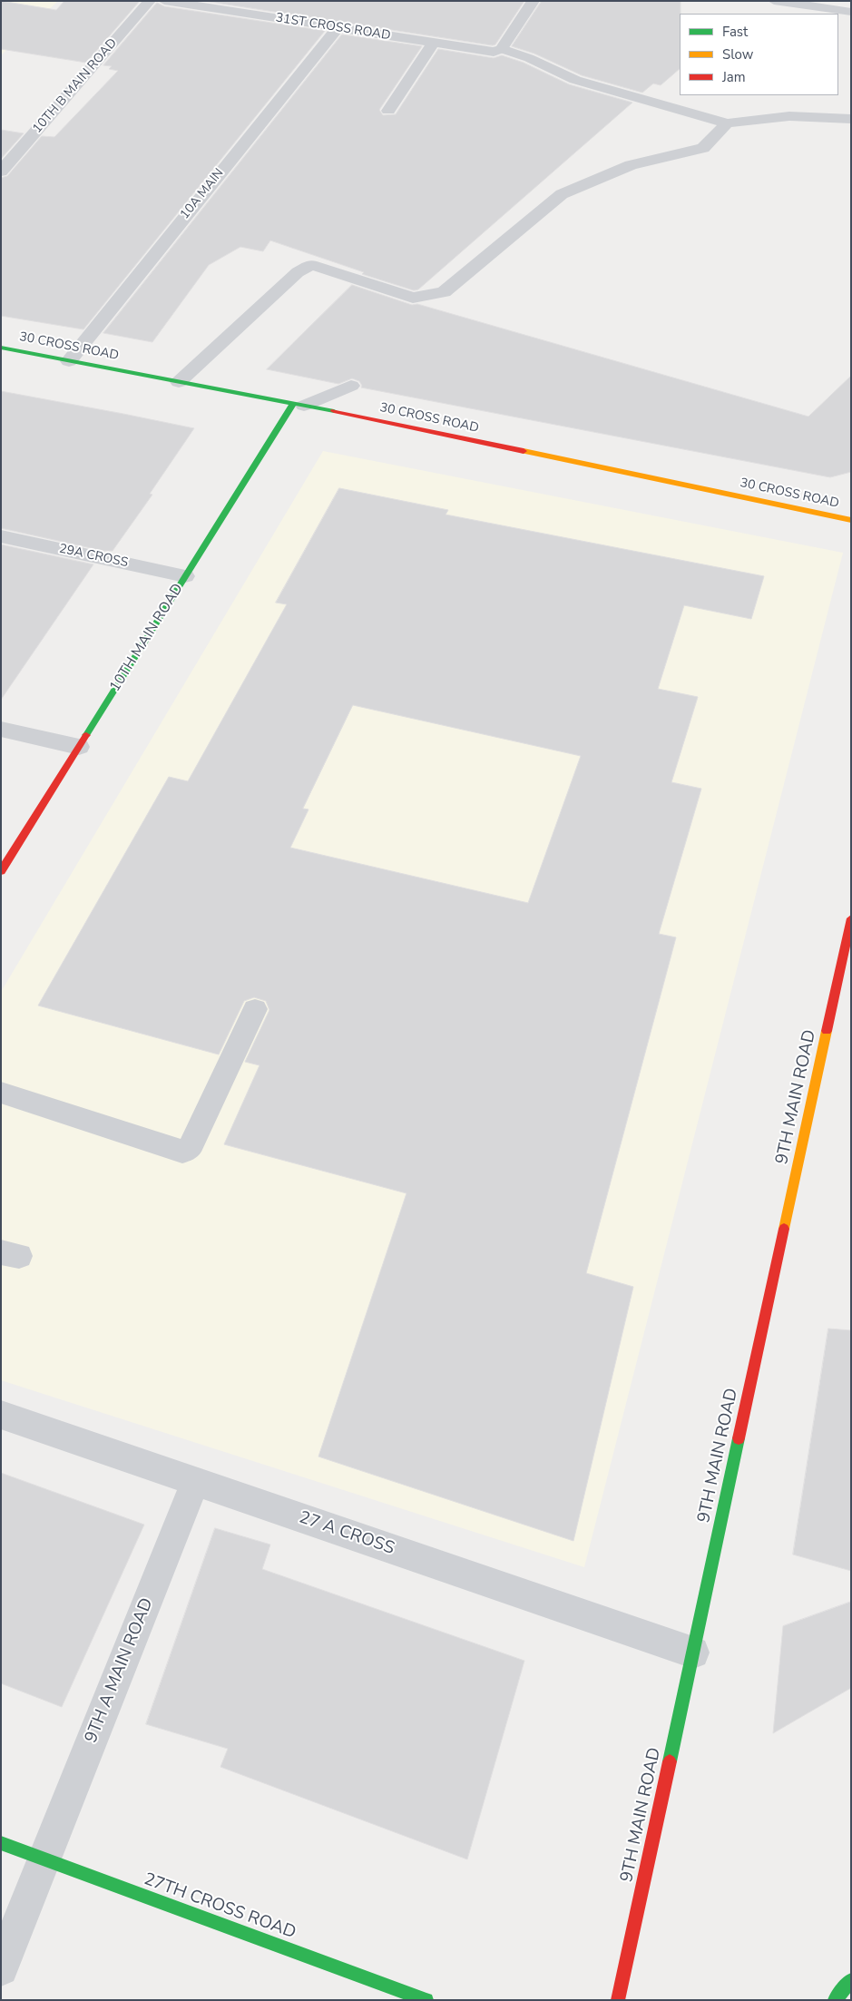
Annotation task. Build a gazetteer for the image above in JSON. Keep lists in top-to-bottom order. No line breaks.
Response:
{"streets":{"main road":["30 CROSS ROAD","10TH MAIN ROAD","9TH MAIN ROAD","27TH CROSS ROAD"],"street":["31ST CROSS ROAD","10TH B MAIN ROAD","10A MAIN","29A CROSS","27 A CROSS","9TH A MAIN ROAD"]},"crossings":[["31ST CROSS ROAD","10A MAIN"],["10A MAIN","30 CROSS ROAD"],["30 CROSS ROAD","10TH MAIN ROAD"],["29A CROSS","10TH MAIN ROAD"],["9TH MAIN ROAD","27 A CROSS"],["27 A CROSS","9TH A MAIN ROAD"],["9TH A MAIN ROAD","27TH CROSS ROAD"]],"legend":["Fast","Slow","Jam"]}
